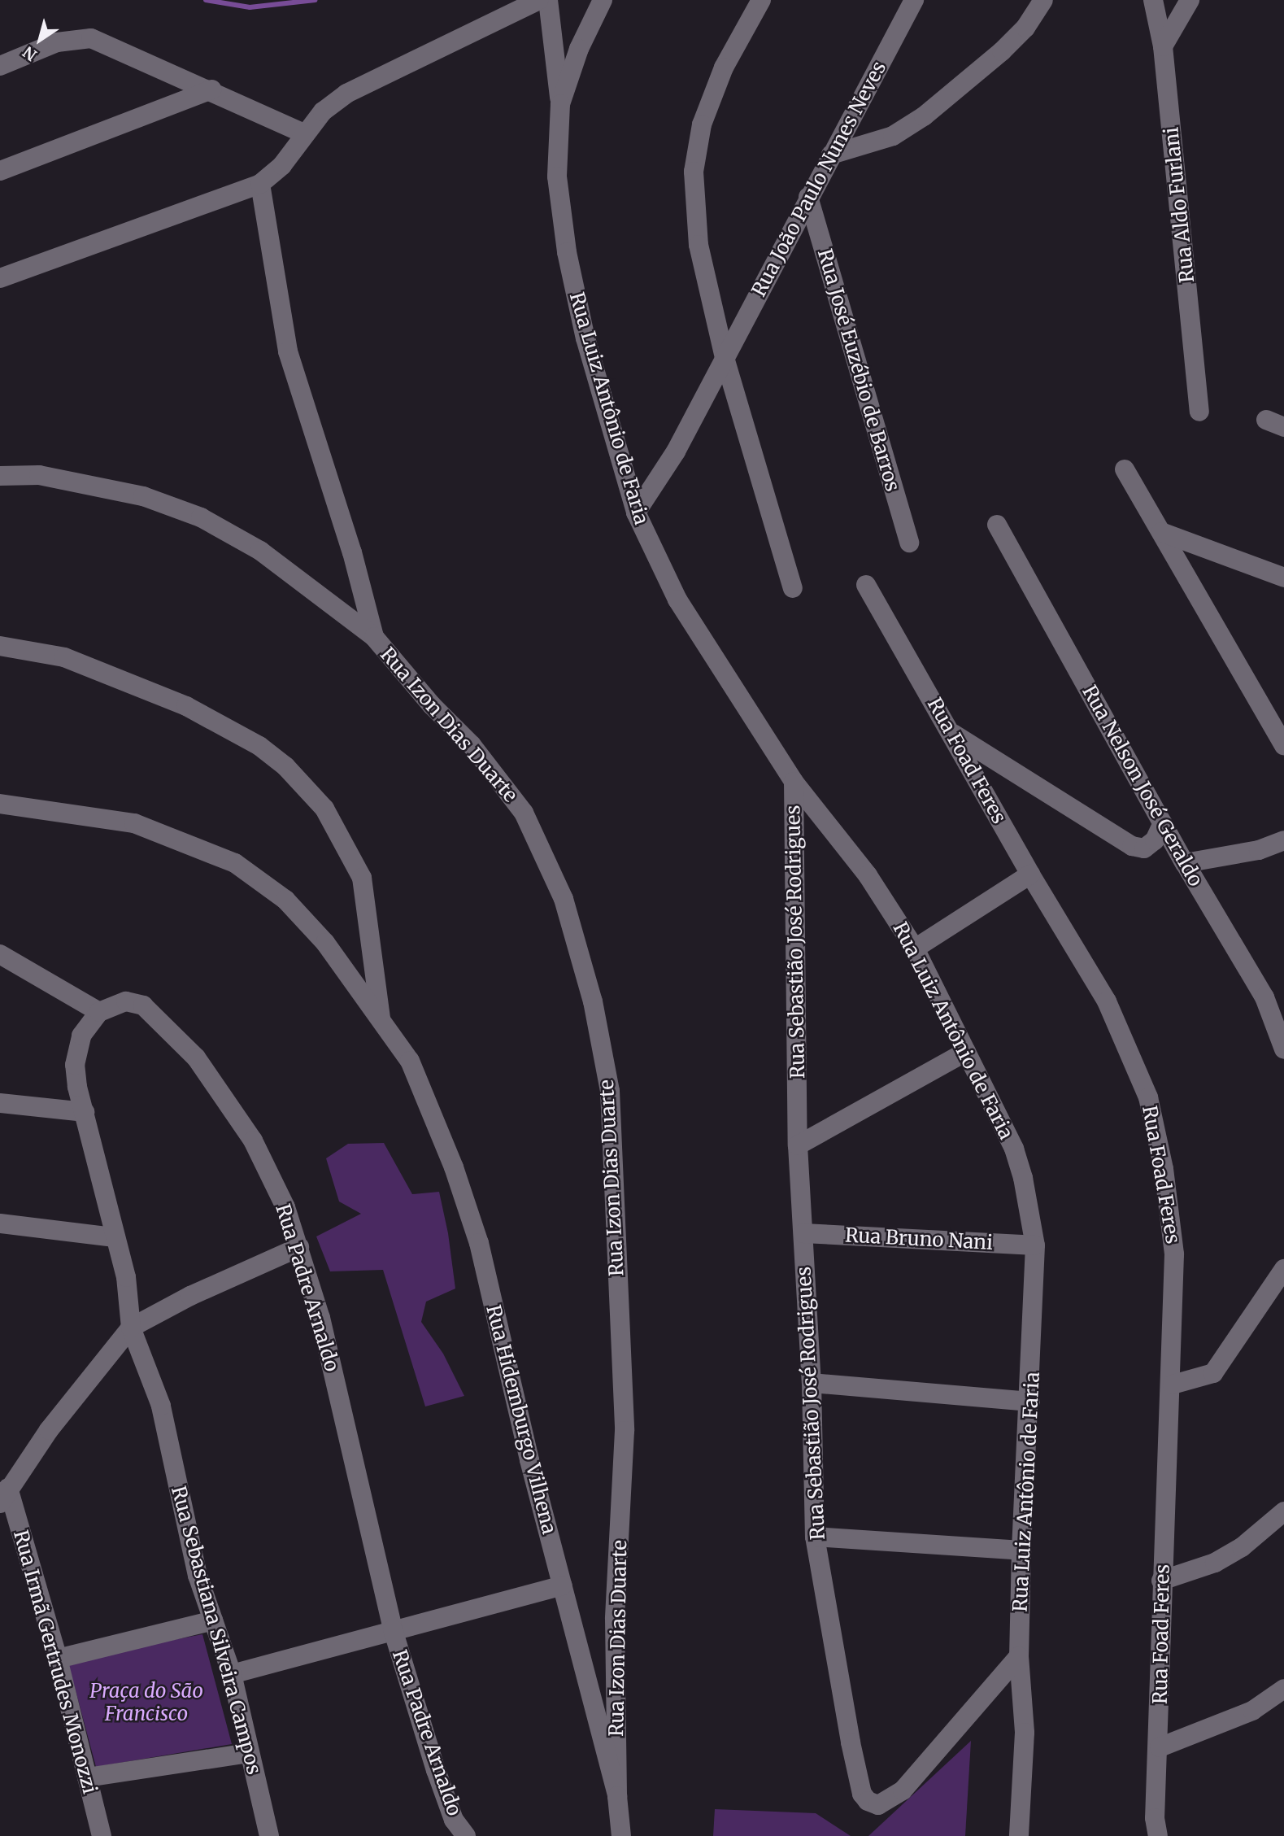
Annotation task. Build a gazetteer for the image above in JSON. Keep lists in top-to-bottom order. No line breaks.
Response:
{"streets":{"street":["Rua João Paulo Nunes Neves","Rua Aldo Furlani","Rua José Euzébio de Barros","Rua Luiz Antônio de Faria","Rua Izon Dias Duarte","Rua Foad Feres","Rua Nelson José Geraldo","Rua Sebastião José Rodrigues","Rua Bruno Nani","Rua Padre Arnaldo","Rua Hidemburgo Vilhena","Rua Sebastiana Silveira Campos","Rua Irmã Gertrudes Monozzi"]},"crossings":[["Rua João Paulo Nunes Neves","Rua José Euzébio de Barros"],["Rua João Paulo Nunes Neves","Rua Luiz Antônio de Faria"],["Rua Luiz Antônio de Faria","Rua Sebastião José Rodrigues"],["Rua Luiz Antônio de Faria","Rua Bruno Nani"],["Rua Izon Dias Duarte","Rua Hidemburgo Vilhena"],["Rua Sebastião José Rodrigues","Rua Bruno Nani"]],"parks":["Praça do São Francisco"],"north":"bottom left"}
